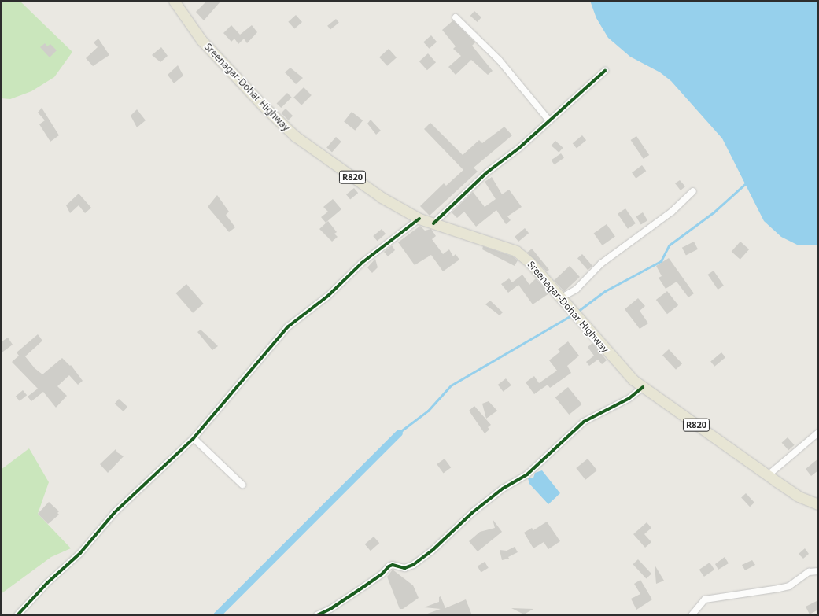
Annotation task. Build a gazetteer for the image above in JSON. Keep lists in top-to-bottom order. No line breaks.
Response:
{"streets":{"main road":["Sreenagar-Dohar Highway","R820"]}}
